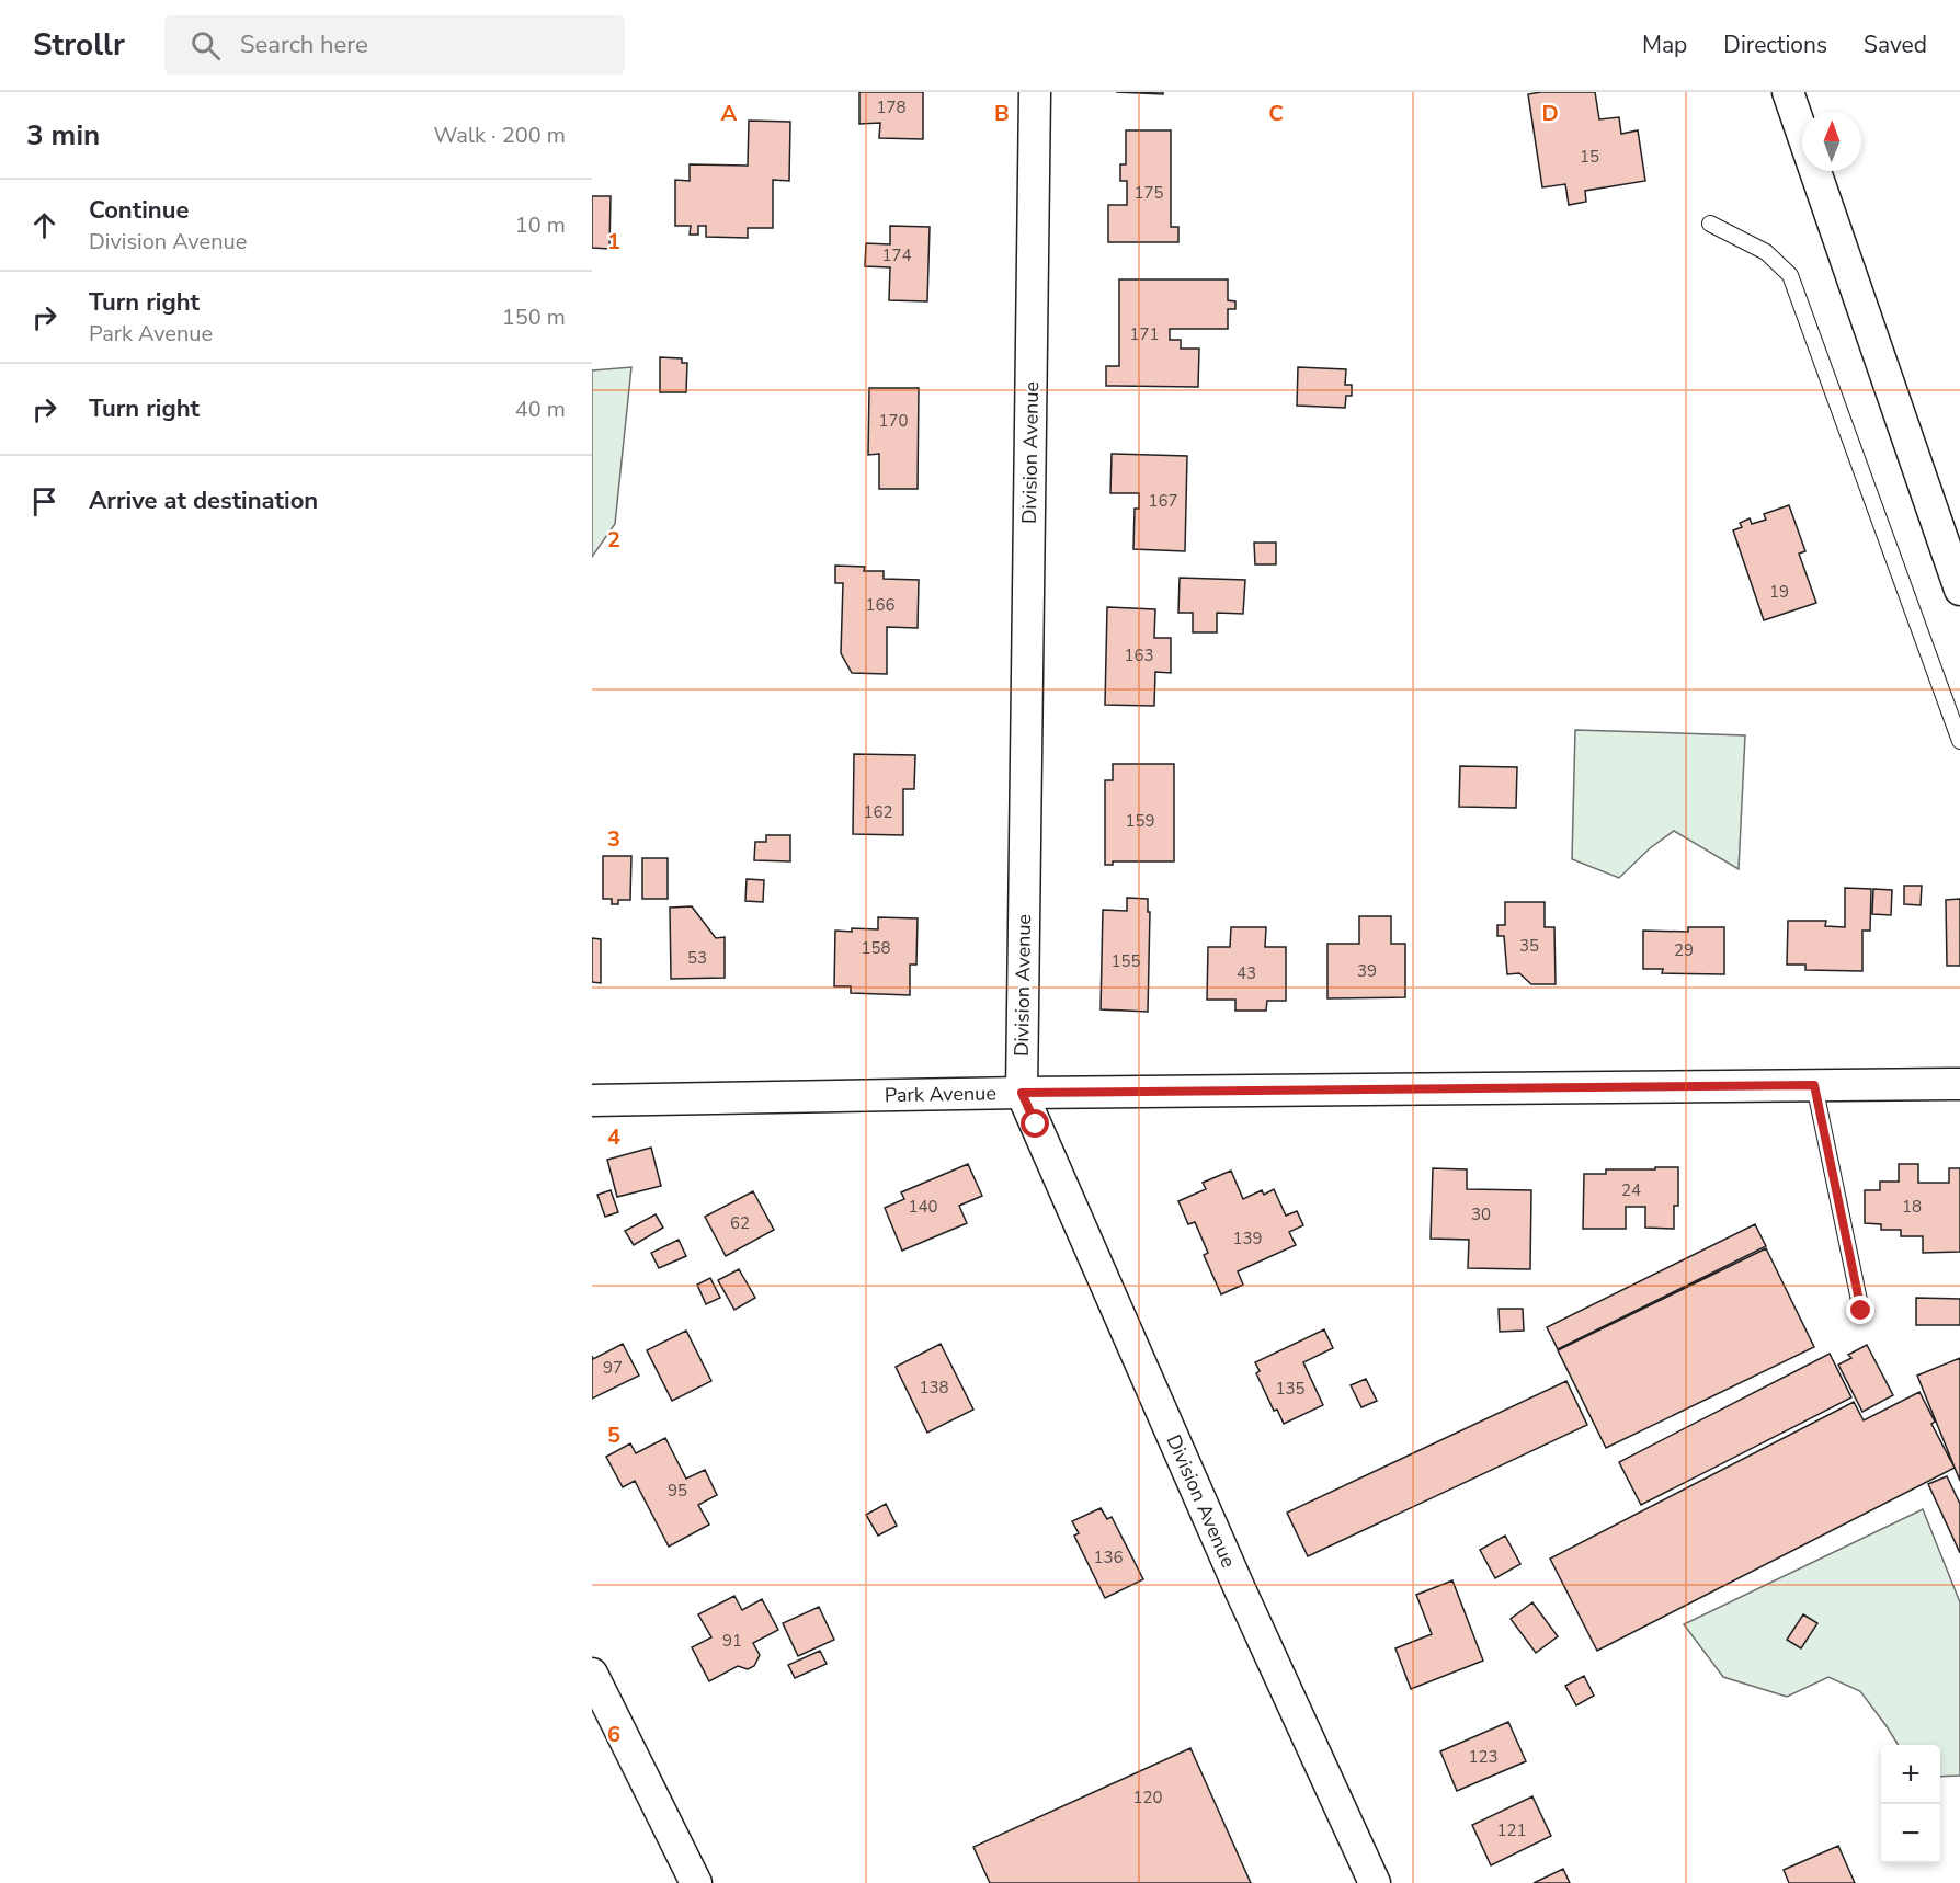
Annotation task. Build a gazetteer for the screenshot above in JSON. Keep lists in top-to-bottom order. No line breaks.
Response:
{"streets":{"street":["Division Avenue","Park Avenue"]},"crossings":[["Division Avenue","Park Avenue"]],"house_numbers":["178","15","175","174","171","170","167","19","166","163","162","159","35","158","29","53","155","39","43","24","140","18","30","62","139","97","138","135","95","136","91","123","120","121"],"north":"top","page":{"header":"Strollr","search":"Search here","nav":["Map","Directions","Saved"],"heading":["3 min","Walk · 200 m"],"list":[["Continue","Division Avenue","10 m"],["Turn right","Park Avenue","150 m"],["Turn right","40 m"],"Arrive at destination"],"map_buttons":["+","−"]},"grid":{"columns":["A","B","C","D"],"rows":["1","2","3","4","5","6"]}}
